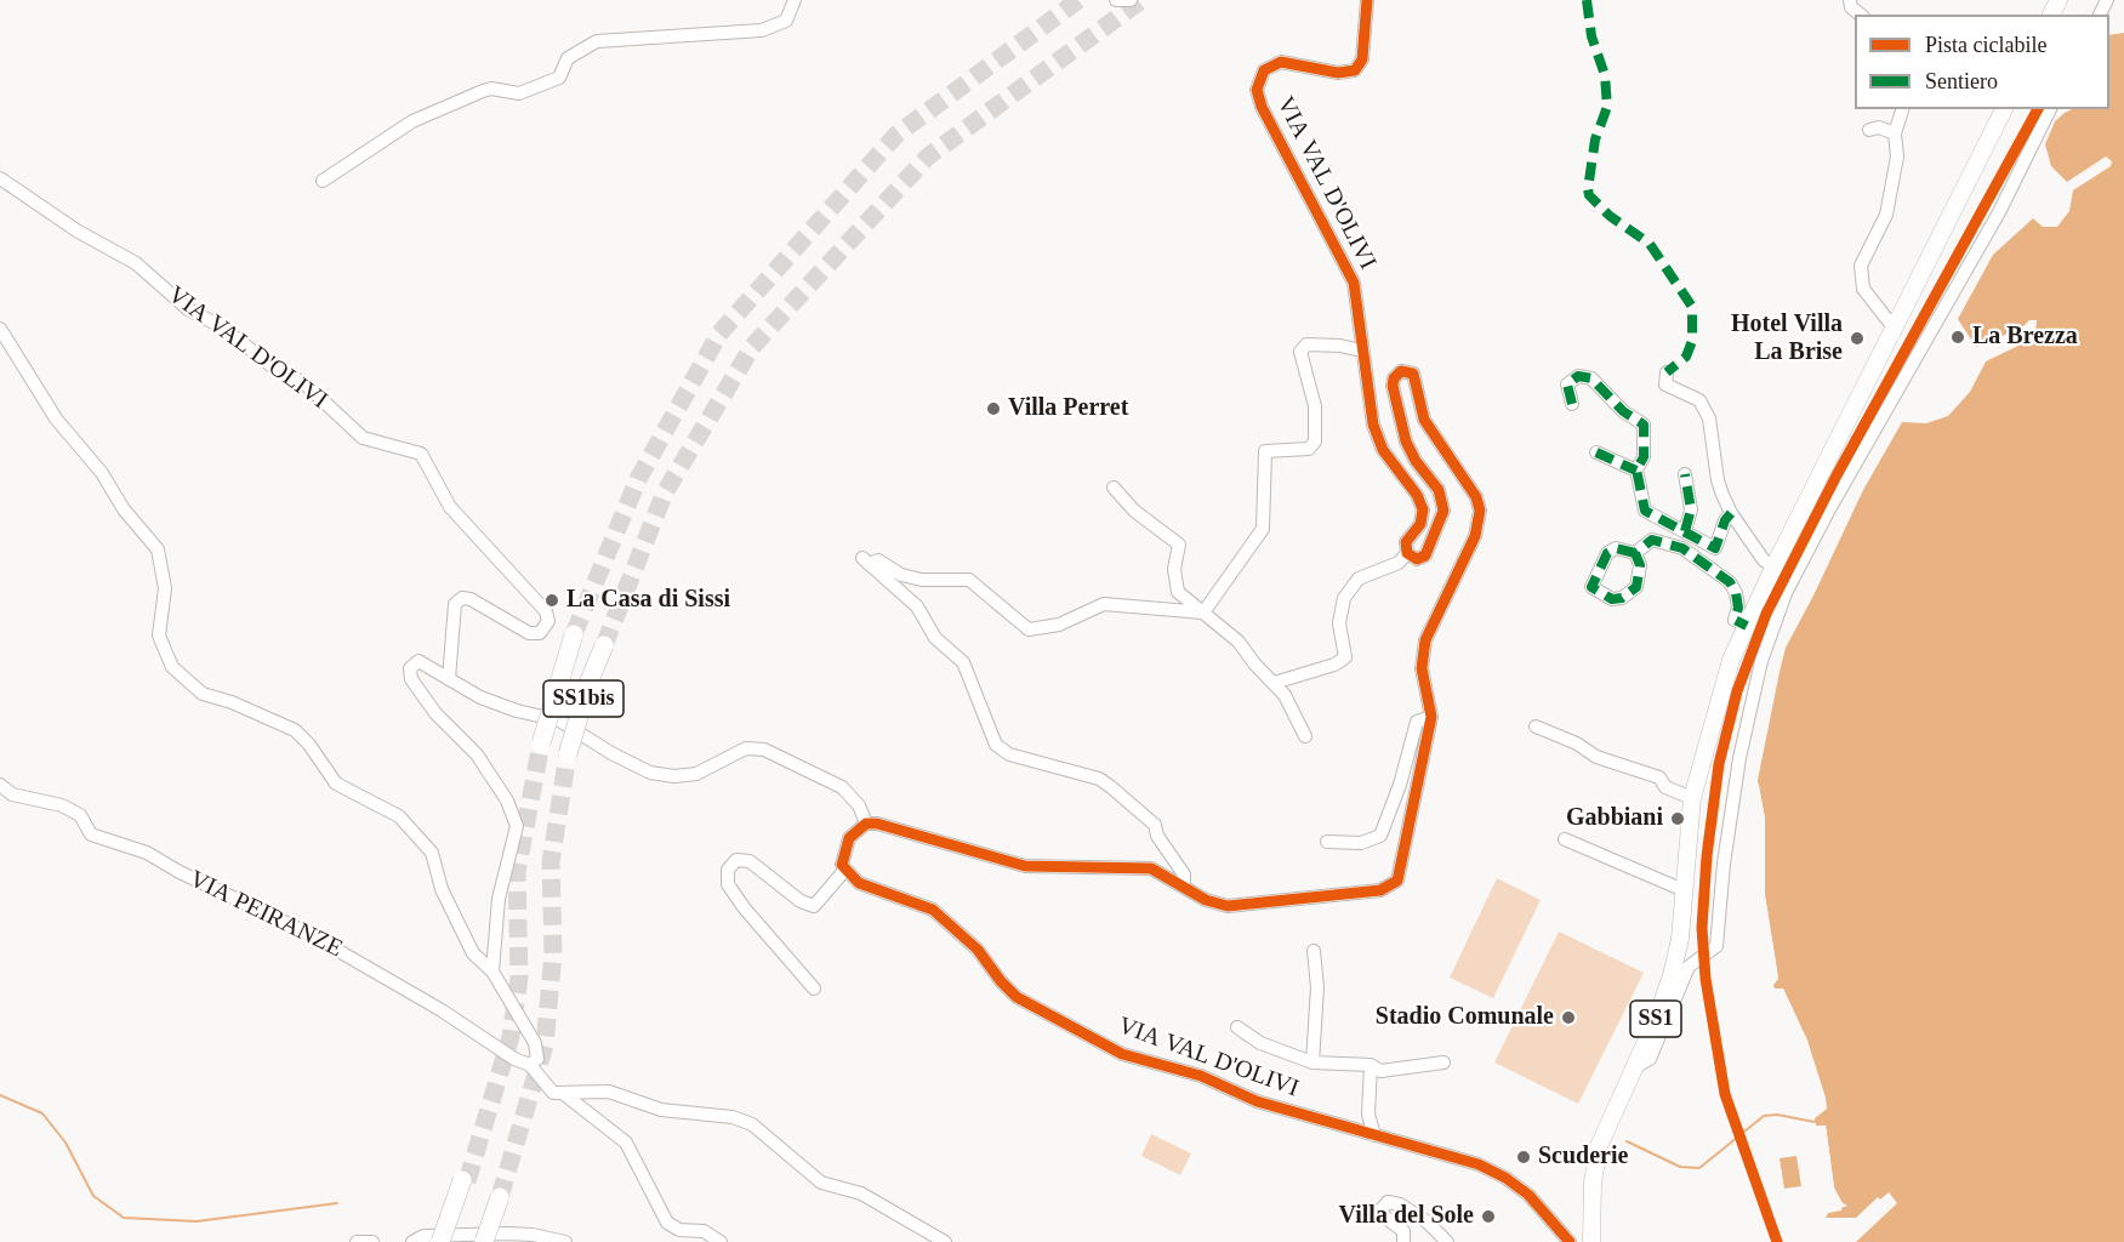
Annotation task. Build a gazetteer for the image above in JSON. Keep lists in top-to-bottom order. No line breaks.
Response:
{"streets":{"highway":["SS1bis"],"main road":["SS1"],"street":["VIA VAL D'OLIVI","VIA PEIRANZE"]},"places":["La Brezza","Hotel Villa La Brise","Villa Perret","La Casa di Sissi","Gabbiani","Stadio Comunale","Scuderie","Villa del Sole"],"legend":["Pista ciclabile","Sentiero"]}
